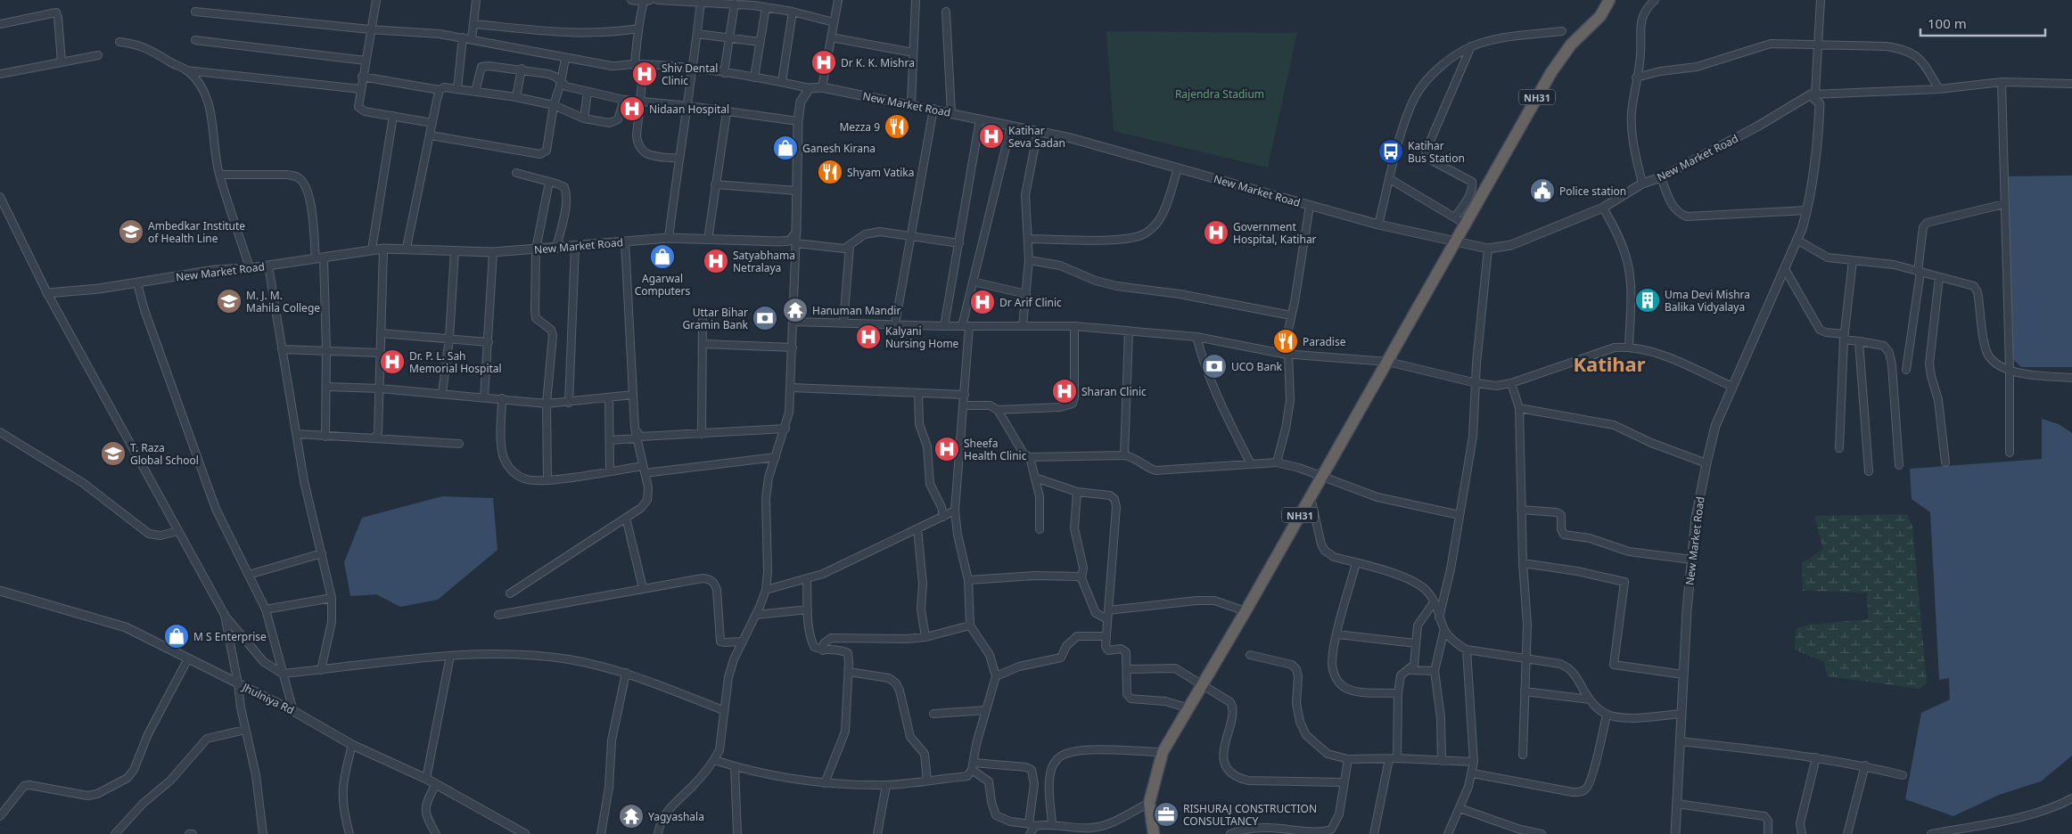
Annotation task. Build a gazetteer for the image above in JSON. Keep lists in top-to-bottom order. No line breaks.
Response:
{"streets":{"highway":["NH31"],"street":["New Market Road","Jhulniya Rd"]},"crossings":[["NH31","New Market Road"]],"districts":["Katihar"],"parks":["Rajendra Stadium"],"places":{"hospital":["Dr K. K. Mishra","Shiv Dental Clinic","Nidaan Hospital","Katihar Seva Sadan","Government Hospital, Katihar","Satyabhama Netralaya","Dr Arif Clinic","Kalyani Nursing Home","Dr. P. L. Sah Memorial Hospital","Sharan Clinic","Sheefa Health Clinic"],"restaurant":["Mezza 9","Shyam Vatika","Paradise"],"shop":["Ganesh Kirana","Agarwal Computers","M S Enterprise"],"bus stop":["Katihar Bus Station"],"public building":["Police station"],"school or university":["Ambedkar Institute of Health Line","M. J. M. Mahila College","T. Raza Global School"],"building":["Uma Devi Mishra Balika Vidyalaya"],"temple":["Hanuman Mandir","Yagyashala"],"bank":["Uttar Bihar Gramin Bank","UCO Bank"],"office":["RISHURAJ CONSTRUCTION CONSULTANCY"]},"scale_bar":"100 m"}
